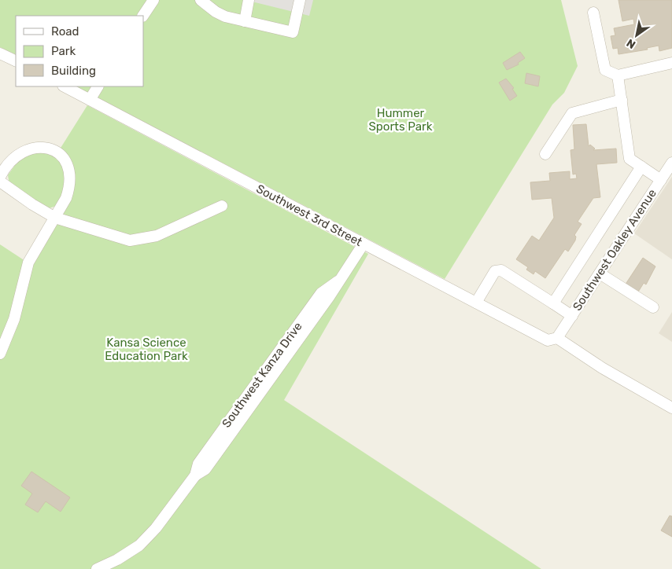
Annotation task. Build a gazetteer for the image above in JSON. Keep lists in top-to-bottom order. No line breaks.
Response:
{"streets":{"street":["Southwest 3rd Street","Southwest Oakley Avenue","Southwest Kanza Drive"]},"crossings":[["Southwest 3rd Street","Southwest Oakley Avenue"],["Southwest 3rd Street","Southwest Kanza Drive"]],"parks":["Hummer Sports Park","Kansa Science Education Park"],"legend":["Road","Park","Building"],"north":"bottom left"}
